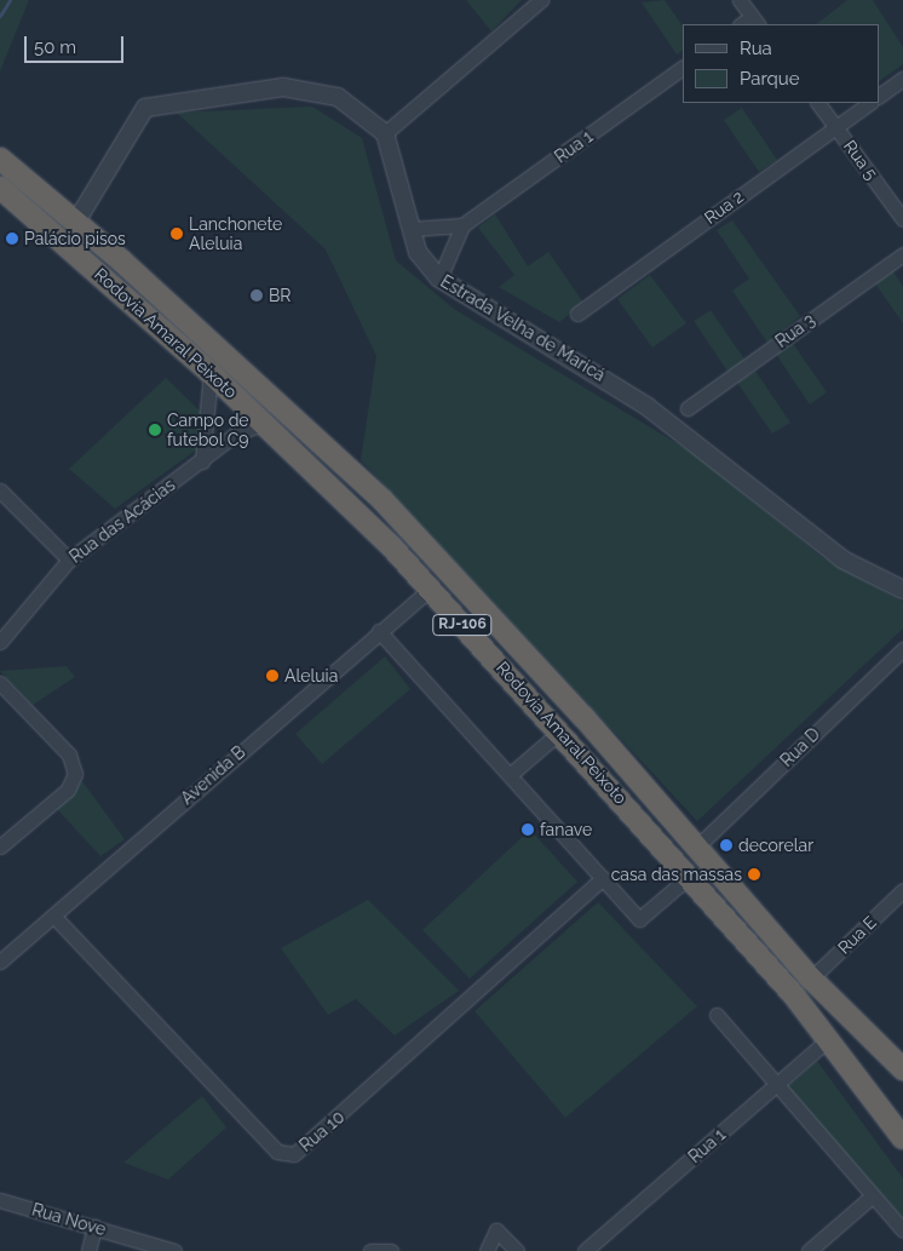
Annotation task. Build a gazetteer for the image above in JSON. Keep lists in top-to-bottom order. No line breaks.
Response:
{"streets":{"highway":["Rodovia Amaral Peixoto","RJ-106"],"street":["Rua 1","Rua 5","Rua 2","Estrada Velha de Maricá","Rua 3","Rua das Acácias","Rua D","Avenida B","Rua E","Rua 10","Rua Nove"]},"crossings":[["Rua 1","Rodovia Amaral Peixoto"],["Rua 5","Rua 2"],["Rodovia Amaral Peixoto","Rua das Acácias"],["Rodovia Amaral Peixoto","Rua D"],["Rodovia Amaral Peixoto","Avenida B"],["Rodovia Amaral Peixoto","Rua E"],["Avenida B","Rua 10"]],"places":["Lanchonete Aleluia","Palácio pisos","BR","Campo de futebol C9","Aleluia","fanave","decorelar","casa das massas"],"legend":["Rua","Parque"],"scale_bar":"50 m"}
